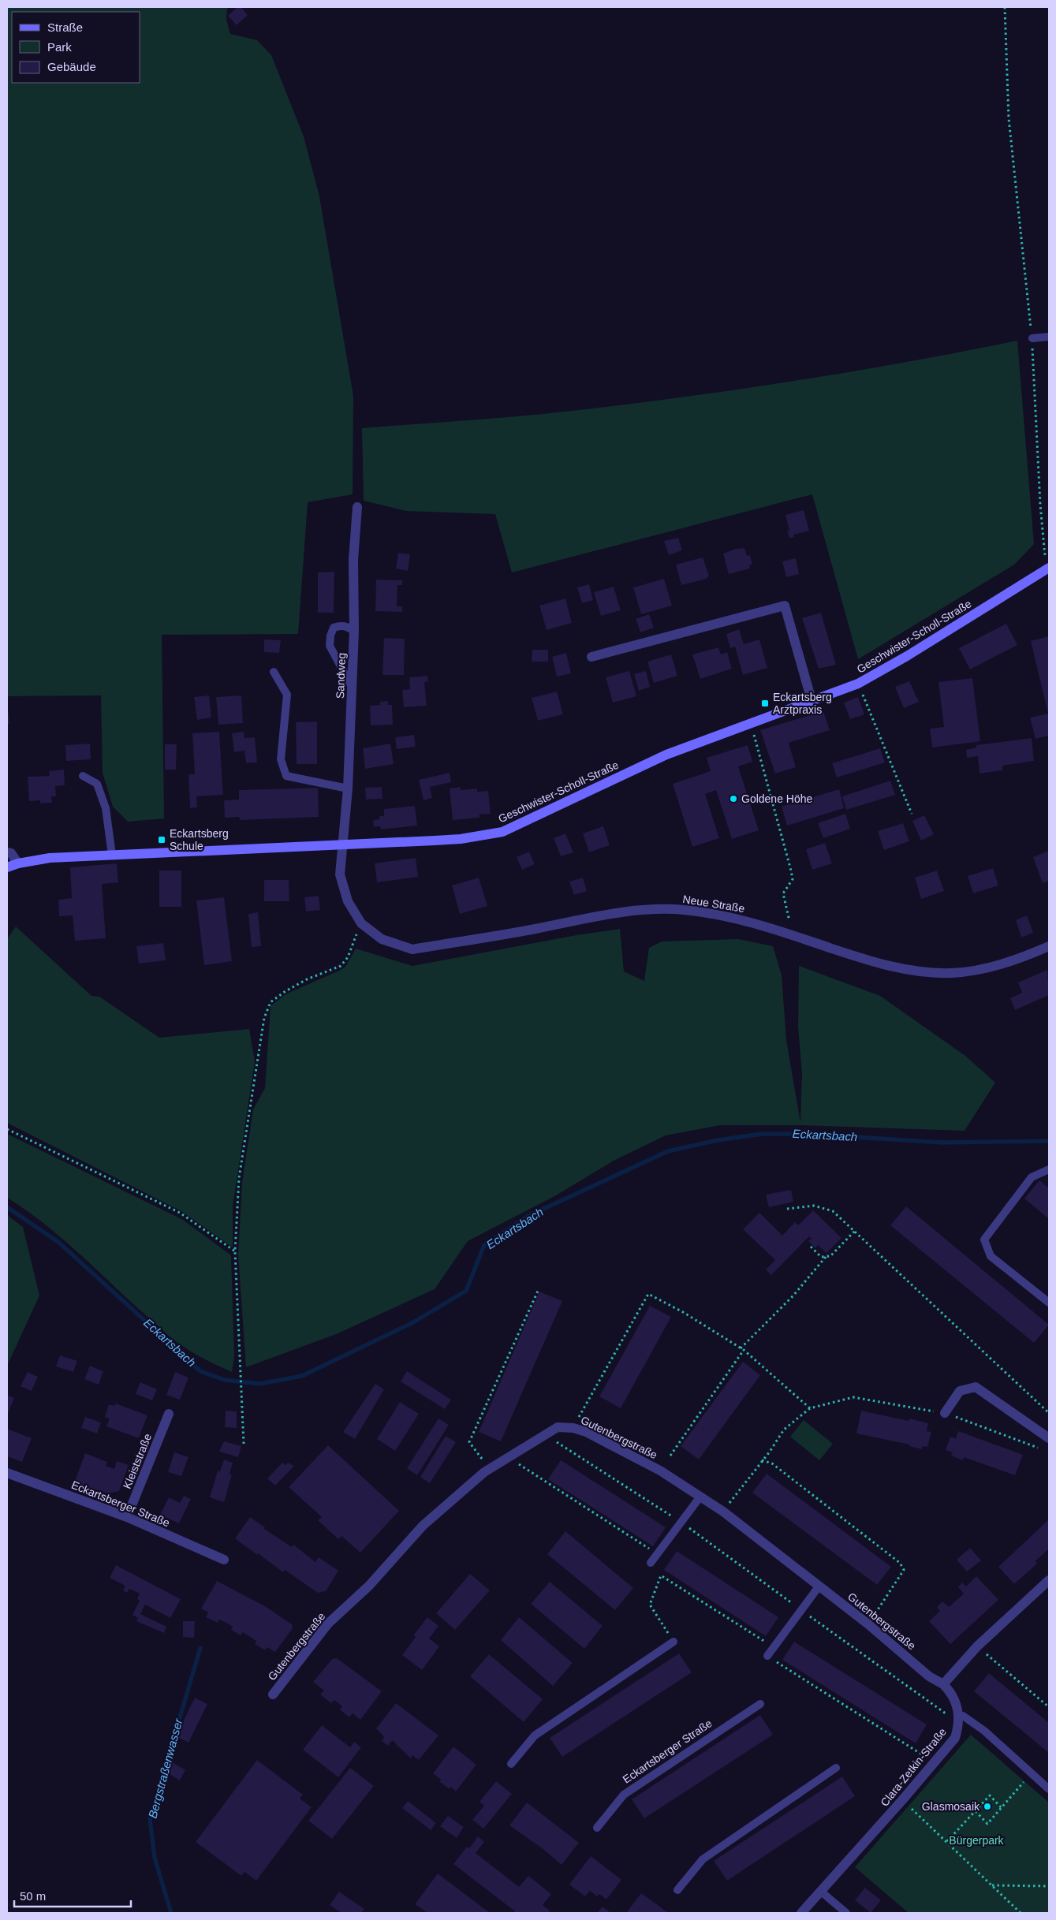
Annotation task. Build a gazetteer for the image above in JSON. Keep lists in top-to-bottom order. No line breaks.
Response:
{"streets":{"street":["Geschwister-Scholl-Straße","Sandweg","Neue Straße","Gutenbergstraße","Kleiststraße","Eckartsberger Straße","Clara-Zetkin-Straße"]},"crossings":[["Geschwister-Scholl-Straße","Sandweg"],["Geschwister-Scholl-Straße","Neue Straße"],["Sandweg","Neue Straße"],["Gutenbergstraße","Clara-Zetkin-Straße"],["Kleiststraße","Eckartsberger Straße"]],"water":["Eckartsbach","Bergstraßenwasser"],"parks":["Bürgerpark"],"places":{"transit":["Eckartsberg Arztpraxis","Eckartsberg Schule"],"other":["Goldene Höhe","Glasmosaik"]},"legend":["Straße","Park","Gebäude"],"scale_bar":"50 m"}
